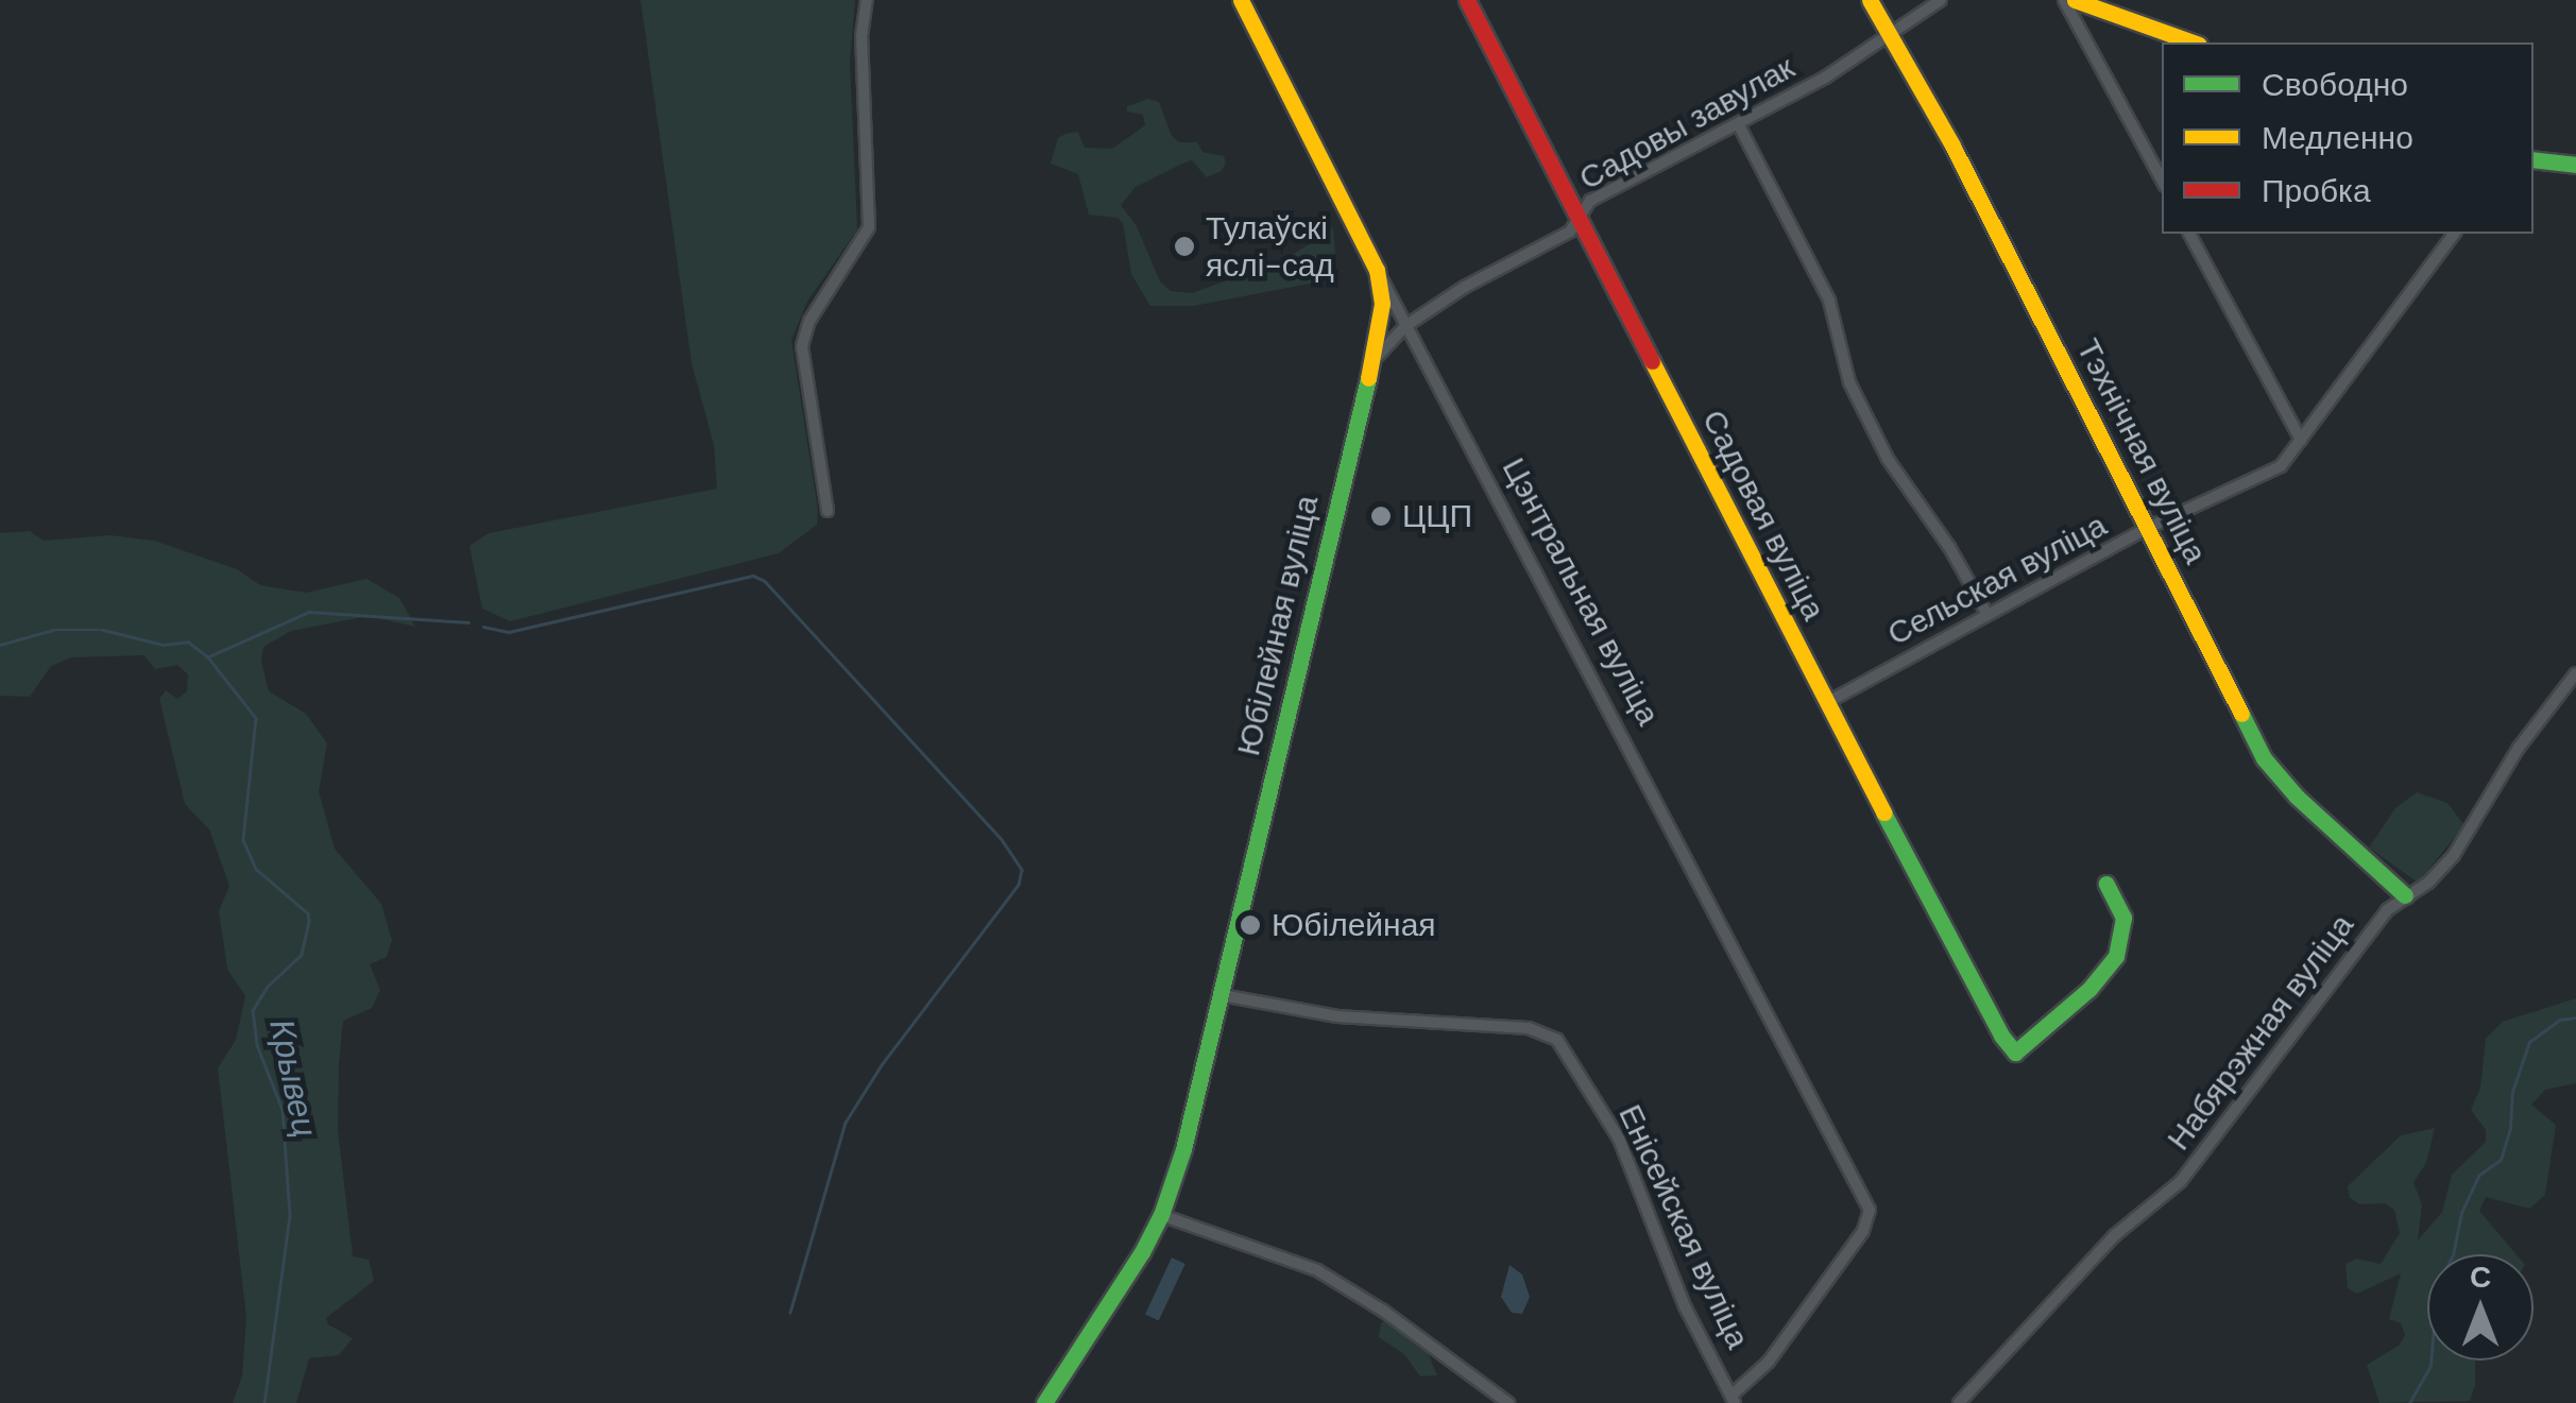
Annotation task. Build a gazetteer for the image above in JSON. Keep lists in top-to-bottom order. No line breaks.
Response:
{"streets":{"street":["Садовы завулак","Тэхнічная вуліца","Садовая вуліца","Сельская вуліца","Цэнтральная вуліца","Юбілейная вуліца","Набярэжная вуліца","Енісейская вуліца"]},"crossings":[["Садовы завулак","Тэхнічная вуліца"],["Садовы завулак","Садовая вуліца"],["Садовы завулак","Цэнтральная вуліца"],["Садовы завулак","Юбілейная вуліца"],["Тэхнічная вуліца","Сельская вуліца"],["Тэхнічная вуліца","Набярэжная вуліца"],["Садовая вуліца","Сельская вуліца"],["Цэнтральная вуліца","Юбілейная вуліца"],["Цэнтральная вуліца","Енісейская вуліца"],["Юбілейная вуліца","Енісейская вуліца"]],"water":["Крывец"],"places":["Тулаўскі яслі-сад","ЦЦП","Юбілейная"],"legend":["Свободно","Медленно","Пробка"],"north":"top"}
